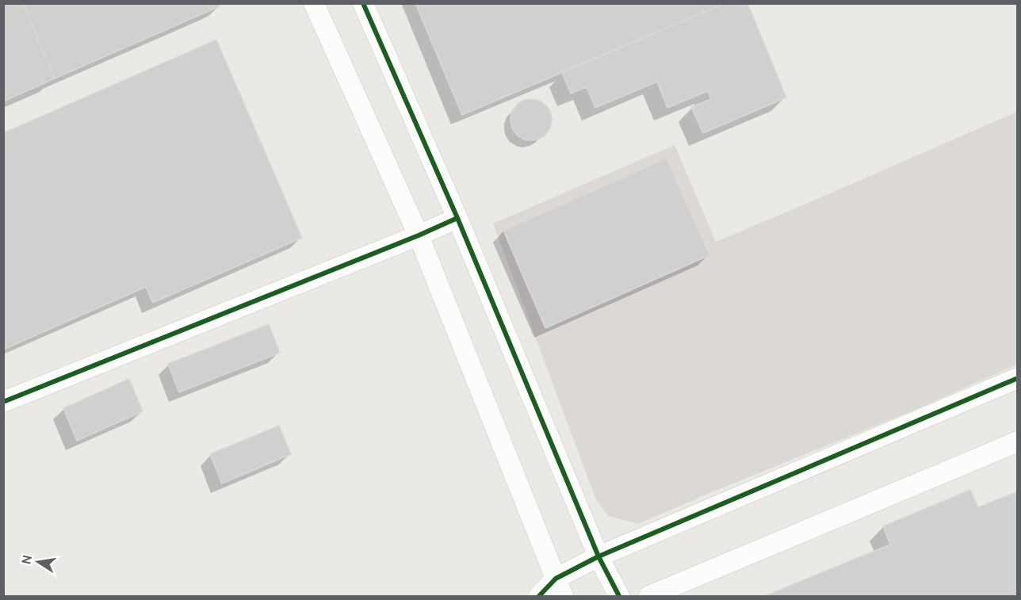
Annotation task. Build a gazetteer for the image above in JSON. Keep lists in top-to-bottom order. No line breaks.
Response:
{"north":"left"}
